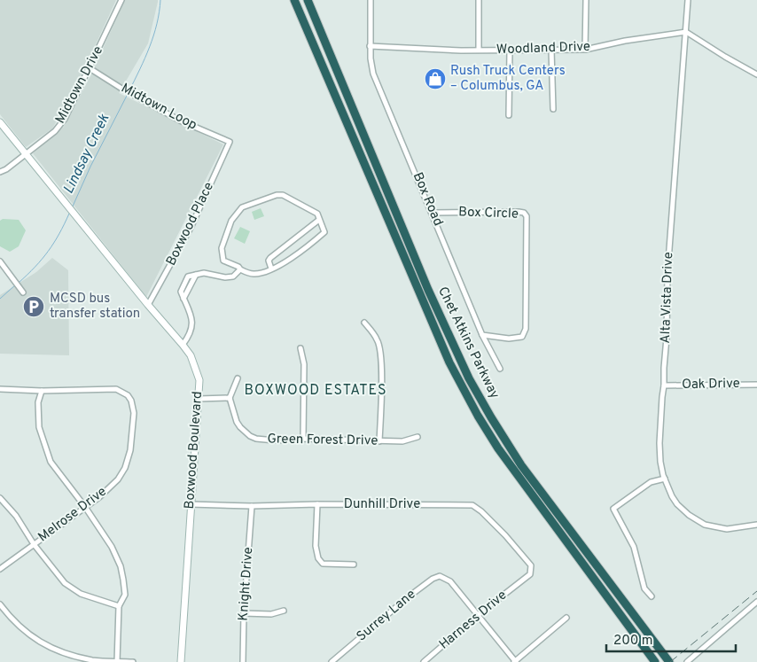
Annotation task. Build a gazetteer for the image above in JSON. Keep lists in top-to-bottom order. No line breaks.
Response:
{"streets":{"highway":["Chet Atkins Parkway"],"street":["Woodland Drive","Midtown Drive","Midtown Loop","Box Road","Box Circle","Boxwood Place","Alta Vista Drive","Oak Drive","Green Forest Drive","Boxwood Boulevard","Dunhill Drive","Melrose Drive","Knight Drive","Surrey Lane","Harness Drive"]},"crossings":[["Woodland Drive","Box Road"],["Woodland Drive","Alta Vista Drive"],["Midtown Drive","Midtown Loop"],["Midtown Drive","Boxwood Boulevard"],["Midtown Loop","Boxwood Place"],["Box Road","Box Circle"],["Boxwood Place","Boxwood Boulevard"],["Alta Vista Drive","Oak Drive"],["Boxwood Boulevard","Dunhill Drive"],["Dunhill Drive","Knight Drive"],["Dunhill Drive","Harness Drive"],["Surrey Lane","Harness Drive"]],"districts":["BOXWOOD ESTATES"],"water":["Lindsay Creek"],"places":{"shop":["Rush Truck Centers – Columbus, GA"],"parking":["MCSD bus transfer station"]},"scale_bar":"200 m"}
